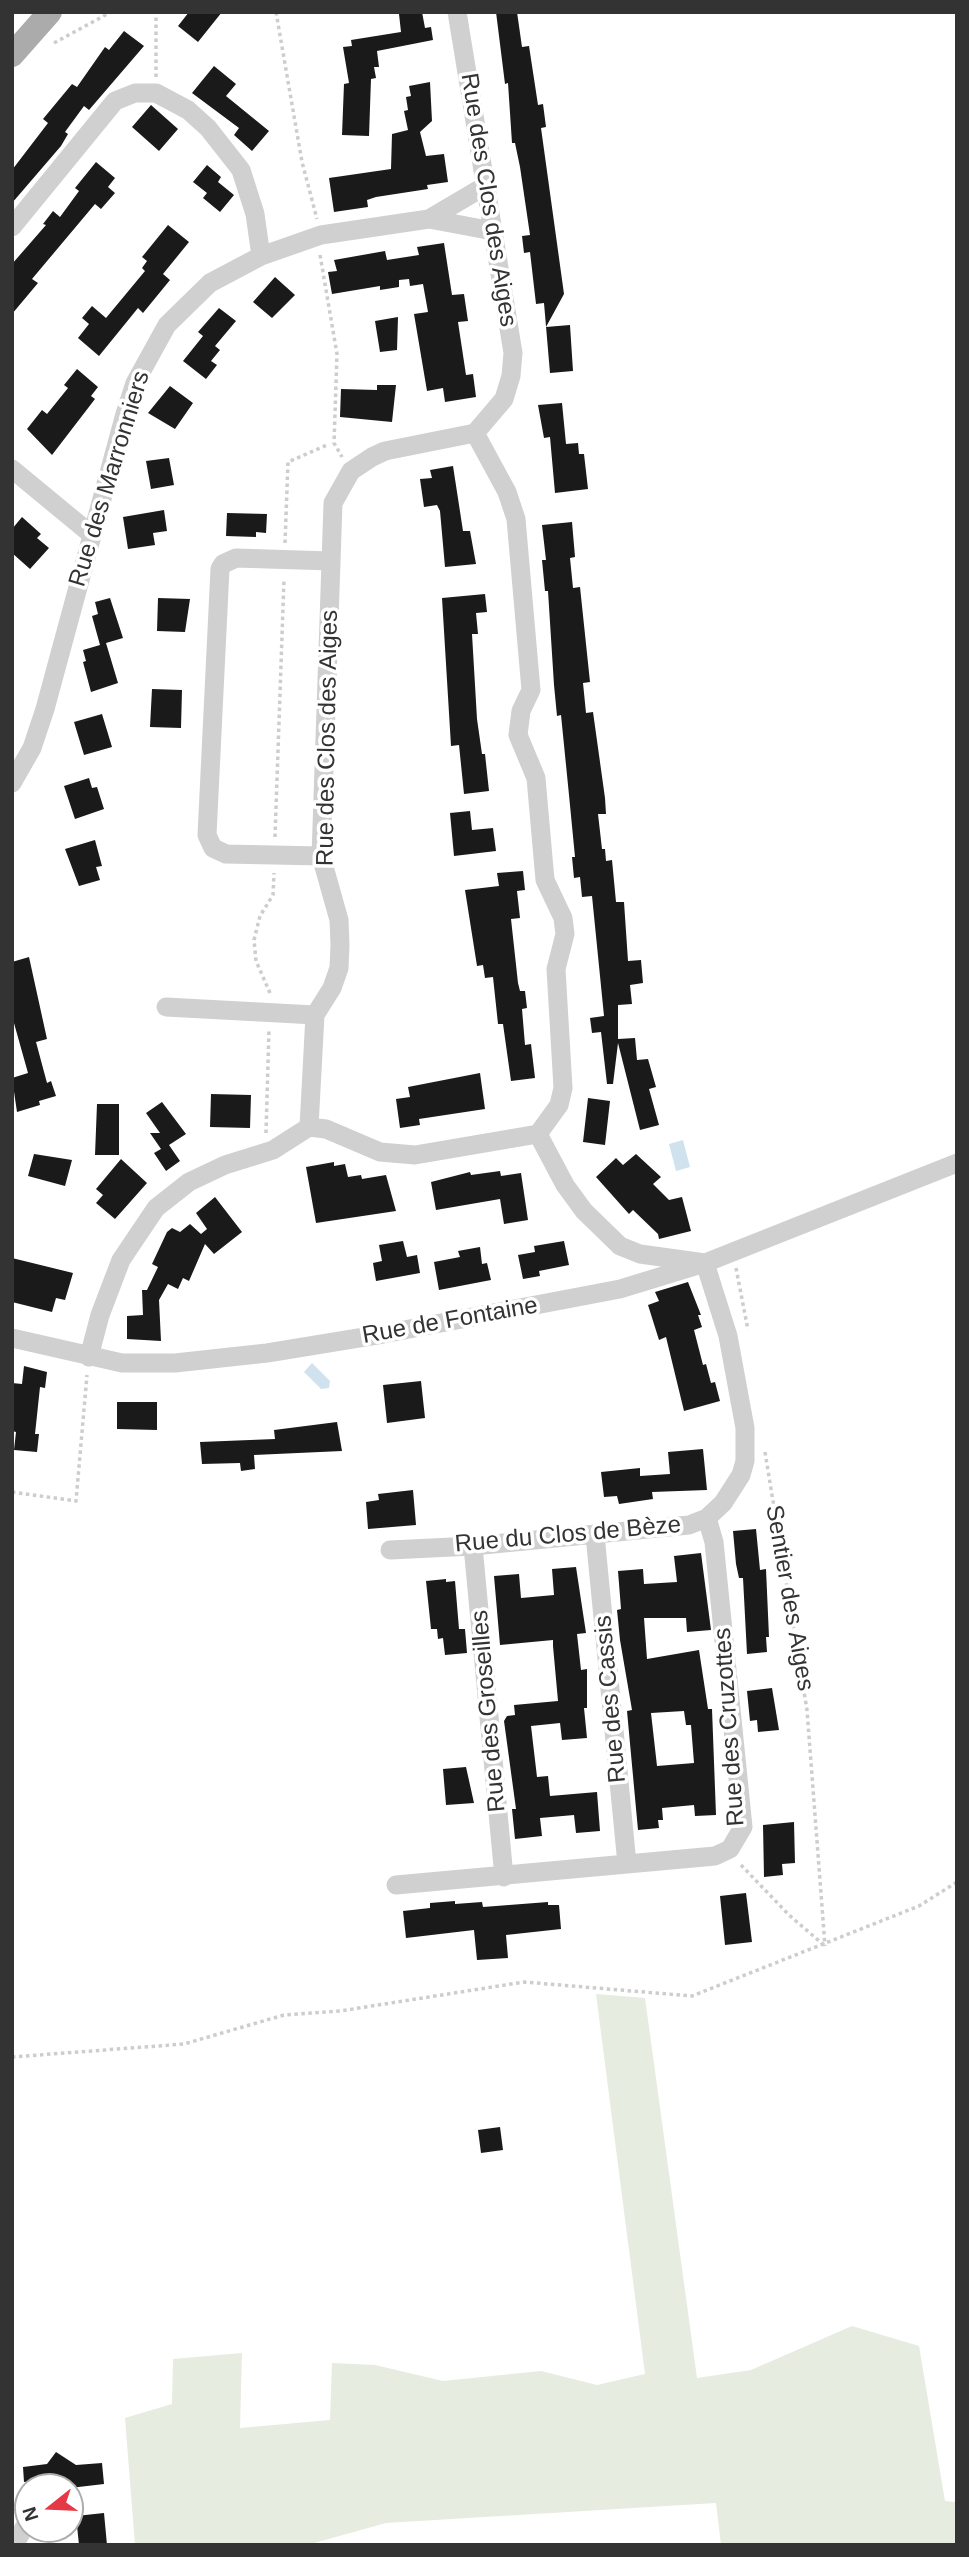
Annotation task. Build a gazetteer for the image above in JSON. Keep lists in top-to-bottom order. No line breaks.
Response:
{"streets":{"street":["Rue des Clos des Aiges","Rue des Marronniers","Rue de Fontaine","Rue du Clos de Bèze","Rue des Cassis","Rue des Groseilles","Rue des Cruzottes"],"path":["Sentier des Aiges"]},"crossings":[["Rue de Fontaine","Rue du Clos de Bèze"],["Rue du Clos de Bèze","Rue des Cassis"],["Rue du Clos de Bèze","Rue des Groseilles"],["Rue du Clos de Bèze","Rue des Cruzottes"],["Rue des Cassis","Rue des Cruzottes"],["Rue des Groseilles","Rue des Cruzottes"]],"north":"left"}
